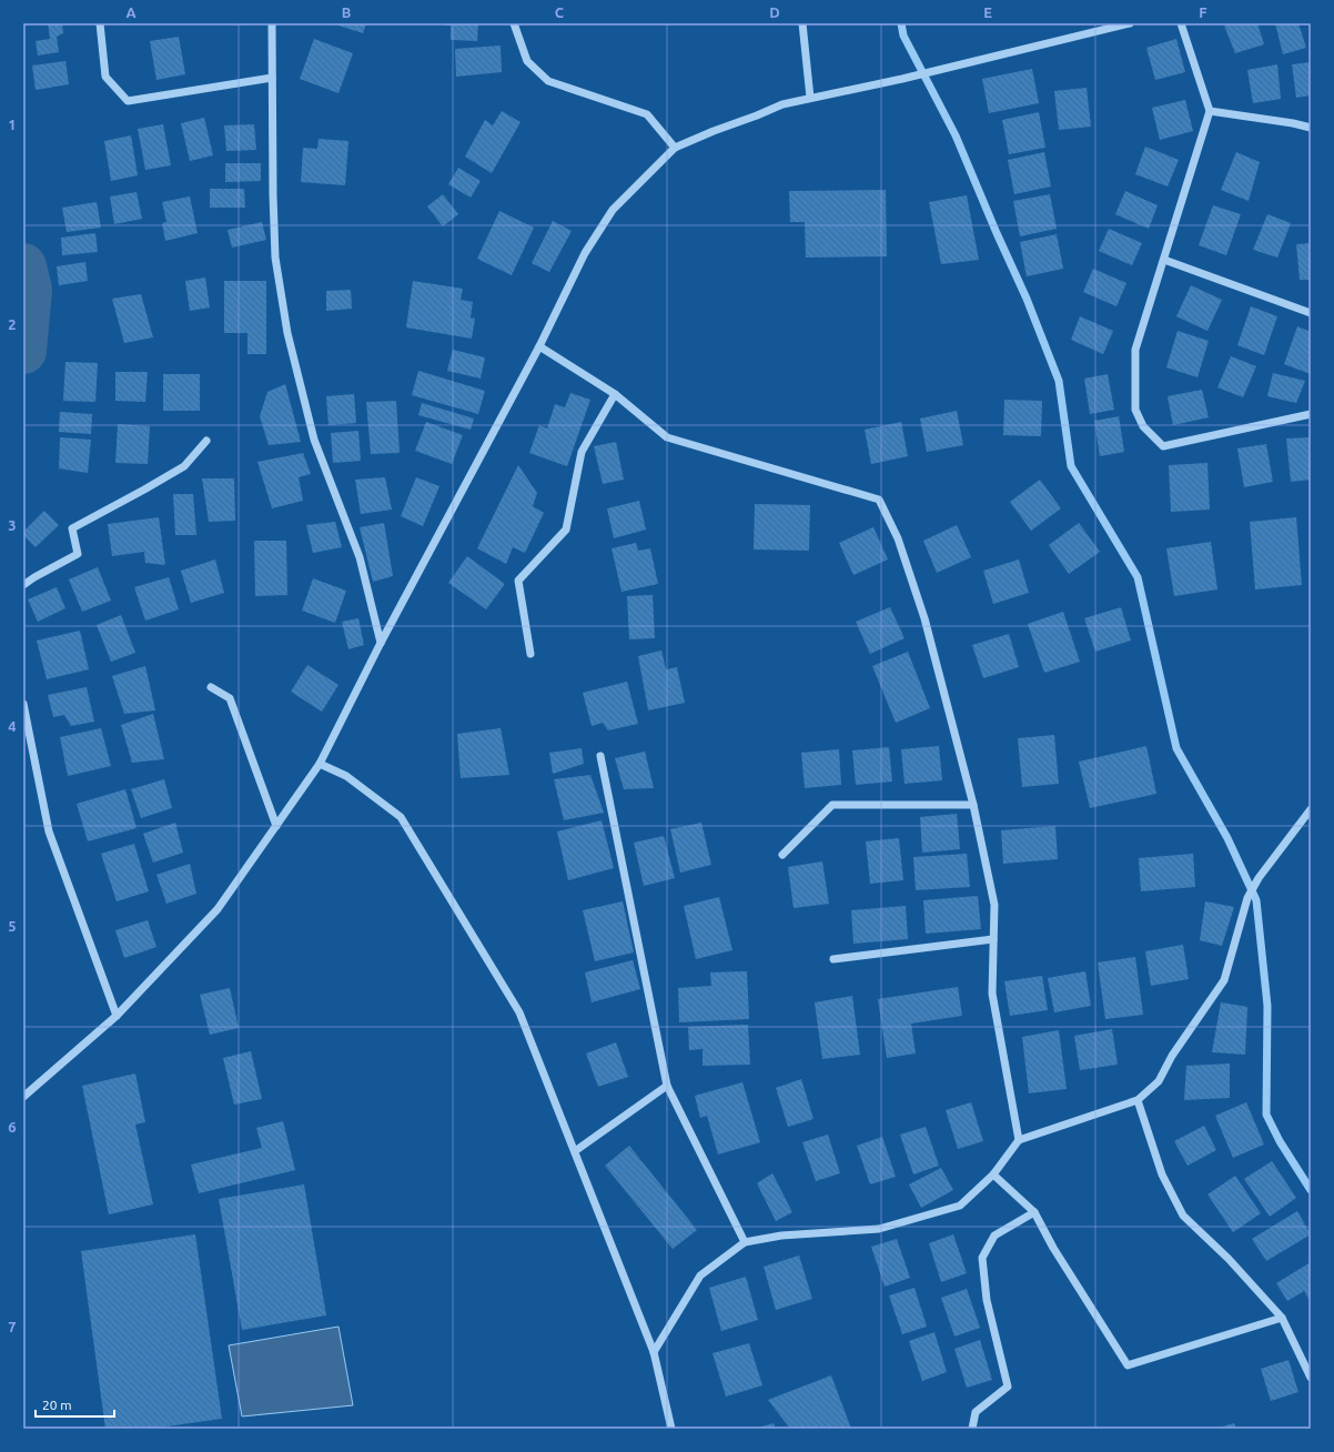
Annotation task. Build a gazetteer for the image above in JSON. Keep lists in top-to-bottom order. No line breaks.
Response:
{"scale_bar":"20 m","grid":{"columns":["A","B","C","D","E","F"],"rows":["1","2","3","4","5","6","7"]}}
